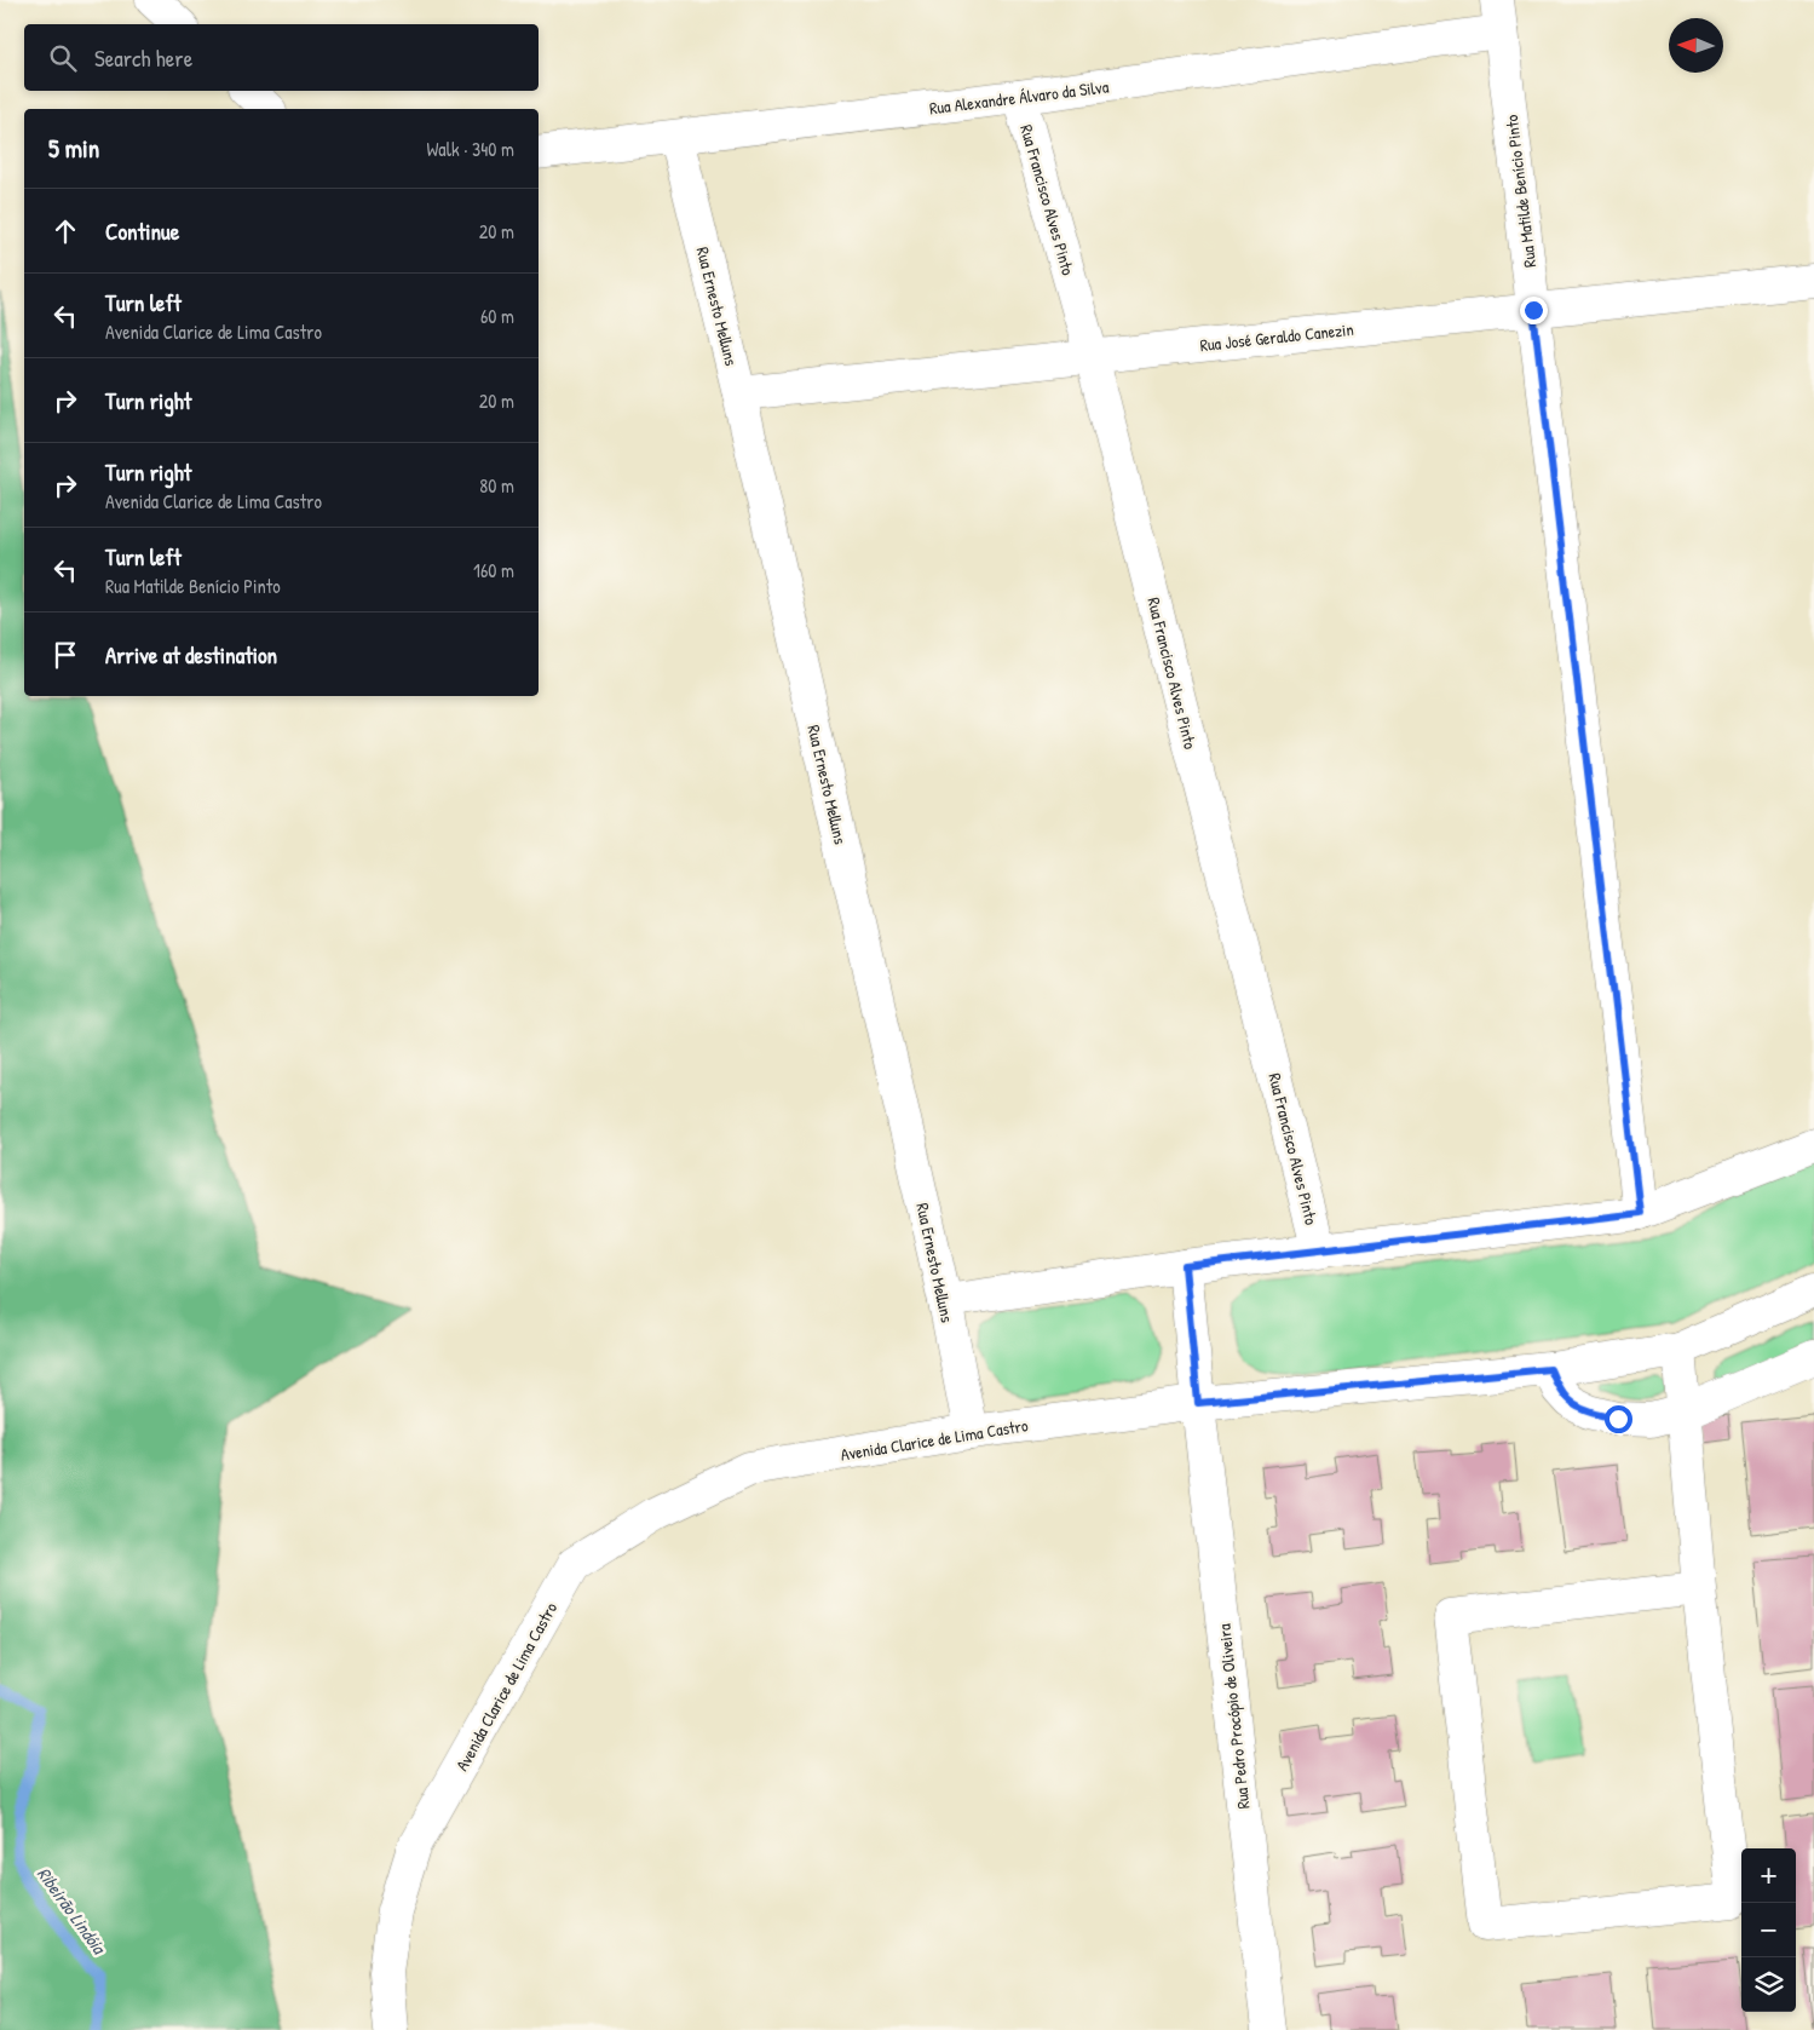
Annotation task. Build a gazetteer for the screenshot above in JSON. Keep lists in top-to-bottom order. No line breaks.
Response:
{"streets":{"street":["Rua Alexandre Álvaro da Silva","Rua Matilde Benício Pinto","Rua Francisco Alves Pinto","Rua Ernesto Melluns","Rua José Geraldo Canezin","Avenida Clarice de Lima Castro","Rua Pedro Procópio de Oliveira"]},"crossings":[["Rua Alexandre Álvaro da Silva","Rua Matilde Benício Pinto"],["Rua Alexandre Álvaro da Silva","Rua Francisco Alves Pinto"],["Rua Alexandre Álvaro da Silva","Rua Ernesto Melluns"],["Rua Matilde Benício Pinto","Rua José Geraldo Canezin"],["Rua Francisco Alves Pinto","Rua José Geraldo Canezin"],["Rua Ernesto Melluns","Rua José Geraldo Canezin"],["Rua Ernesto Melluns","Avenida Clarice de Lima Castro"],["Avenida Clarice de Lima Castro","Rua Pedro Procópio de Oliveira"]],"water":["Ribeirão Lindóia"],"north":"left","page":{"search":"Search here","heading":["5 min","Walk · 340 m"],"list":[["Continue","20 m"],["Turn left","Avenida Clarice de Lima Castro","60 m"],["Turn right","20 m"],["Turn right","Avenida Clarice de Lima Castro","80 m"],["Turn left","Rua Matilde Benício Pinto","160 m"],"Arrive at destination"],"map_buttons":["+","−"]}}
